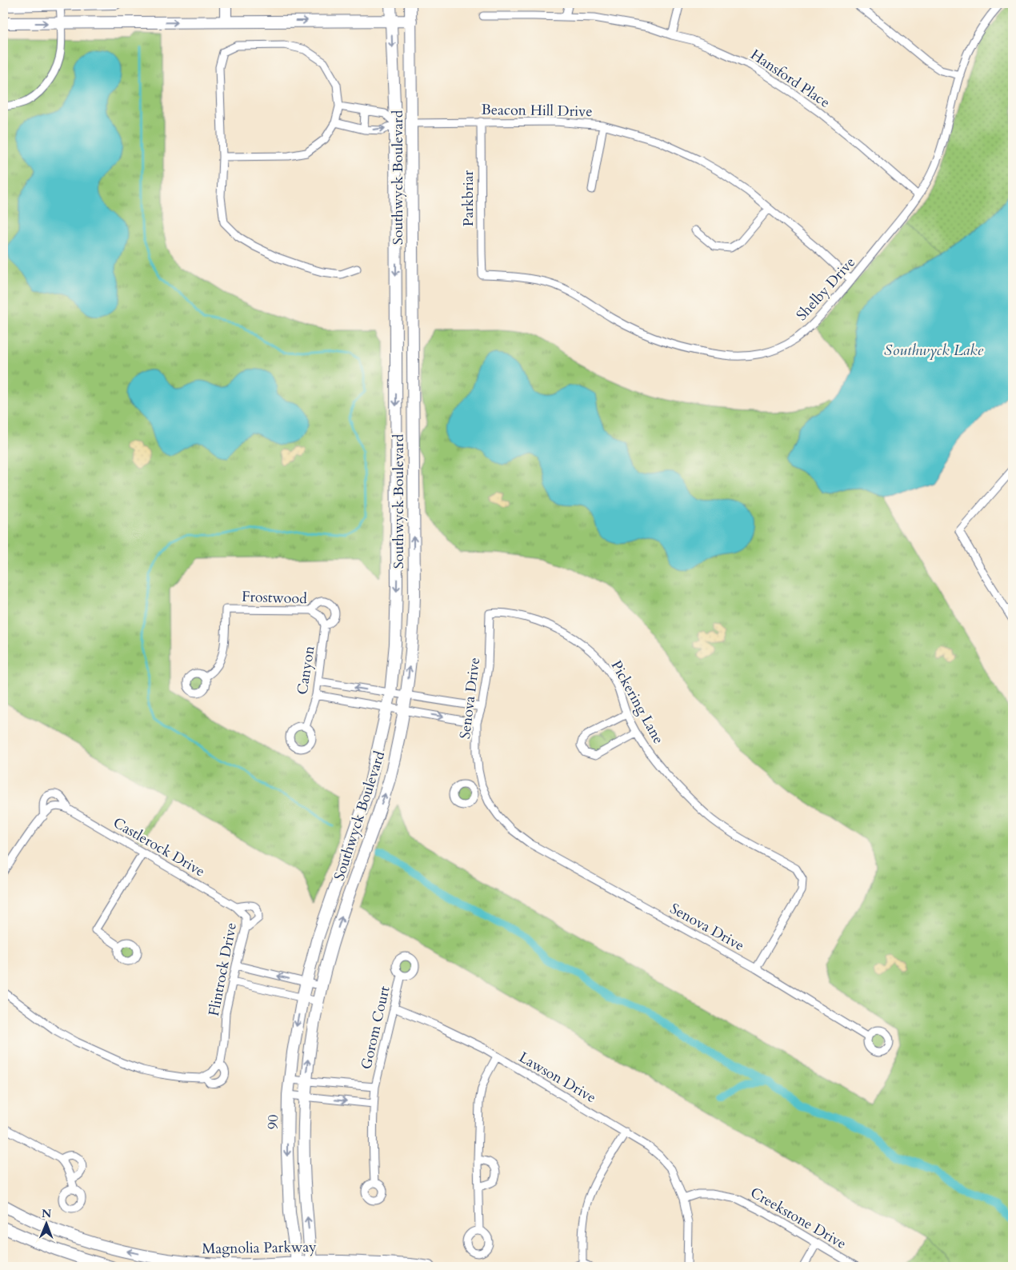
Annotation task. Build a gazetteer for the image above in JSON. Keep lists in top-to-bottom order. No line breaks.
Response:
{"streets":{"street":["Hansford Place","Beacon Hill Drive","Southwyck Boulevard","Parkbriar","Shelby Drive","Frostwood","Canyon","Senova Drive","Pickering Lane","Castlerock Drive","Flintrock Drive","Gorom Court","Lawson Drive","90","Creekstone Drive","Magnolia Parkway"]},"crossings":[["Hansford Place","Shelby Drive"],["Beacon Hill Drive","Southwyck Boulevard"],["Beacon Hill Drive","Parkbriar"],["Beacon Hill Drive","Shelby Drive"],["Southwyck Boulevard","90"],["Parkbriar","Shelby Drive"],["Frostwood","Canyon"],["Senova Drive","Pickering Lane"],["Castlerock Drive","Flintrock Drive"],["Gorom Court","Lawson Drive"],["Gorom Court","90"],["Lawson Drive","Creekstone Drive"],["90","Magnolia Parkway"]],"water":["Southwyck Lake"],"north":"top"}
